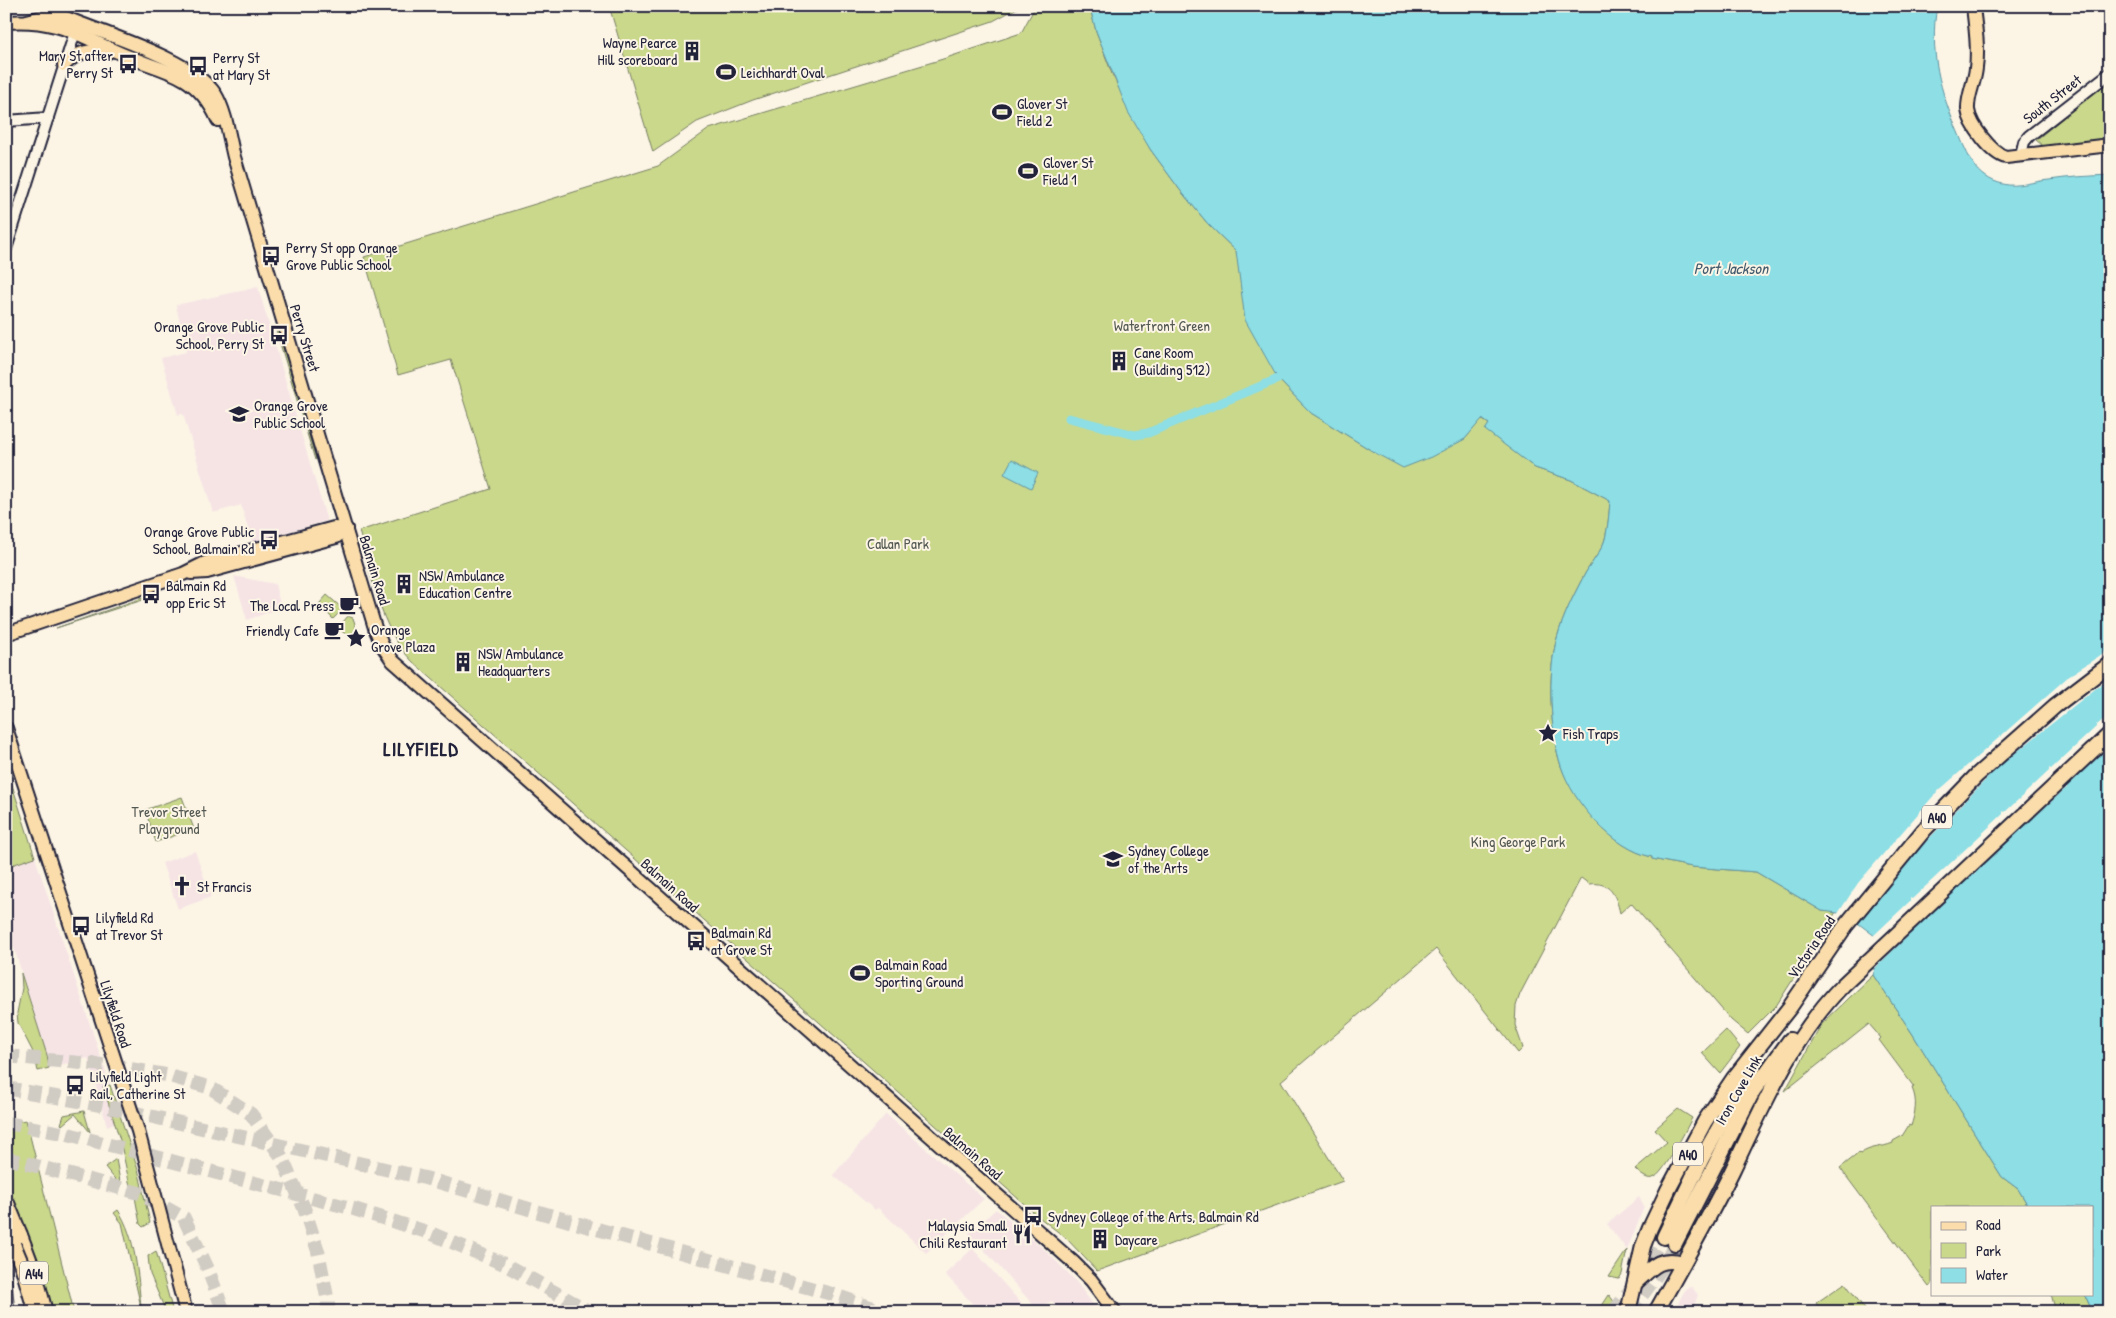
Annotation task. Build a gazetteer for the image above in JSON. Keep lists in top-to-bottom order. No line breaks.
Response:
{"streets":{"highway":["A40","Victoria Road","Iron Cove Link","A44"],"main road":["Perry Street","Balmain Road","Lilyfield Road"],"street":["South Street"]},"crossings":[["Perry Street","Balmain Road"],["Victoria Road","Iron Cove Link"]],"districts":["LILYFIELD"],"water":["Port Jackson"],"parks":["Waterfront Green","Callan Park","Trevor Street Playground","King George Park"],"places":{"building":["Wayne Pearce Hill scoreboard","Cane Room (Building 512)","NSW Ambulance Education Centre","NSW Ambulance Headquarters","Daycare"],"bus stop":["Mary St after Perry St","Perry St at Mary St","Perry St opp Orange Grove Public School","Orange Grove Public School, Perry St","Orange Grove Public School, Balmain Rd","Balmain Rd opp Eric St","Lilyfield Rd at Trevor St","Balmain Rd at Grove St","Lilyfield Light Rail, Catherine St","Sydney College of the Arts, Balmain Rd"],"sports":["Leichhardt Oval","Glover St Field 2","Glover St Field 1","Balmain Road Sporting Ground"],"school or university":["Orange Grove Public School","Sydney College of the Arts"],"cafe":["The Local Press","Friendly Cafe"],"place":["Orange Grove Plaza","Fish Traps"],"church":["St Francis"],"restaurant":["Malaysia Small Chili Restaurant"]},"legend":["Road","Park","Water"]}
